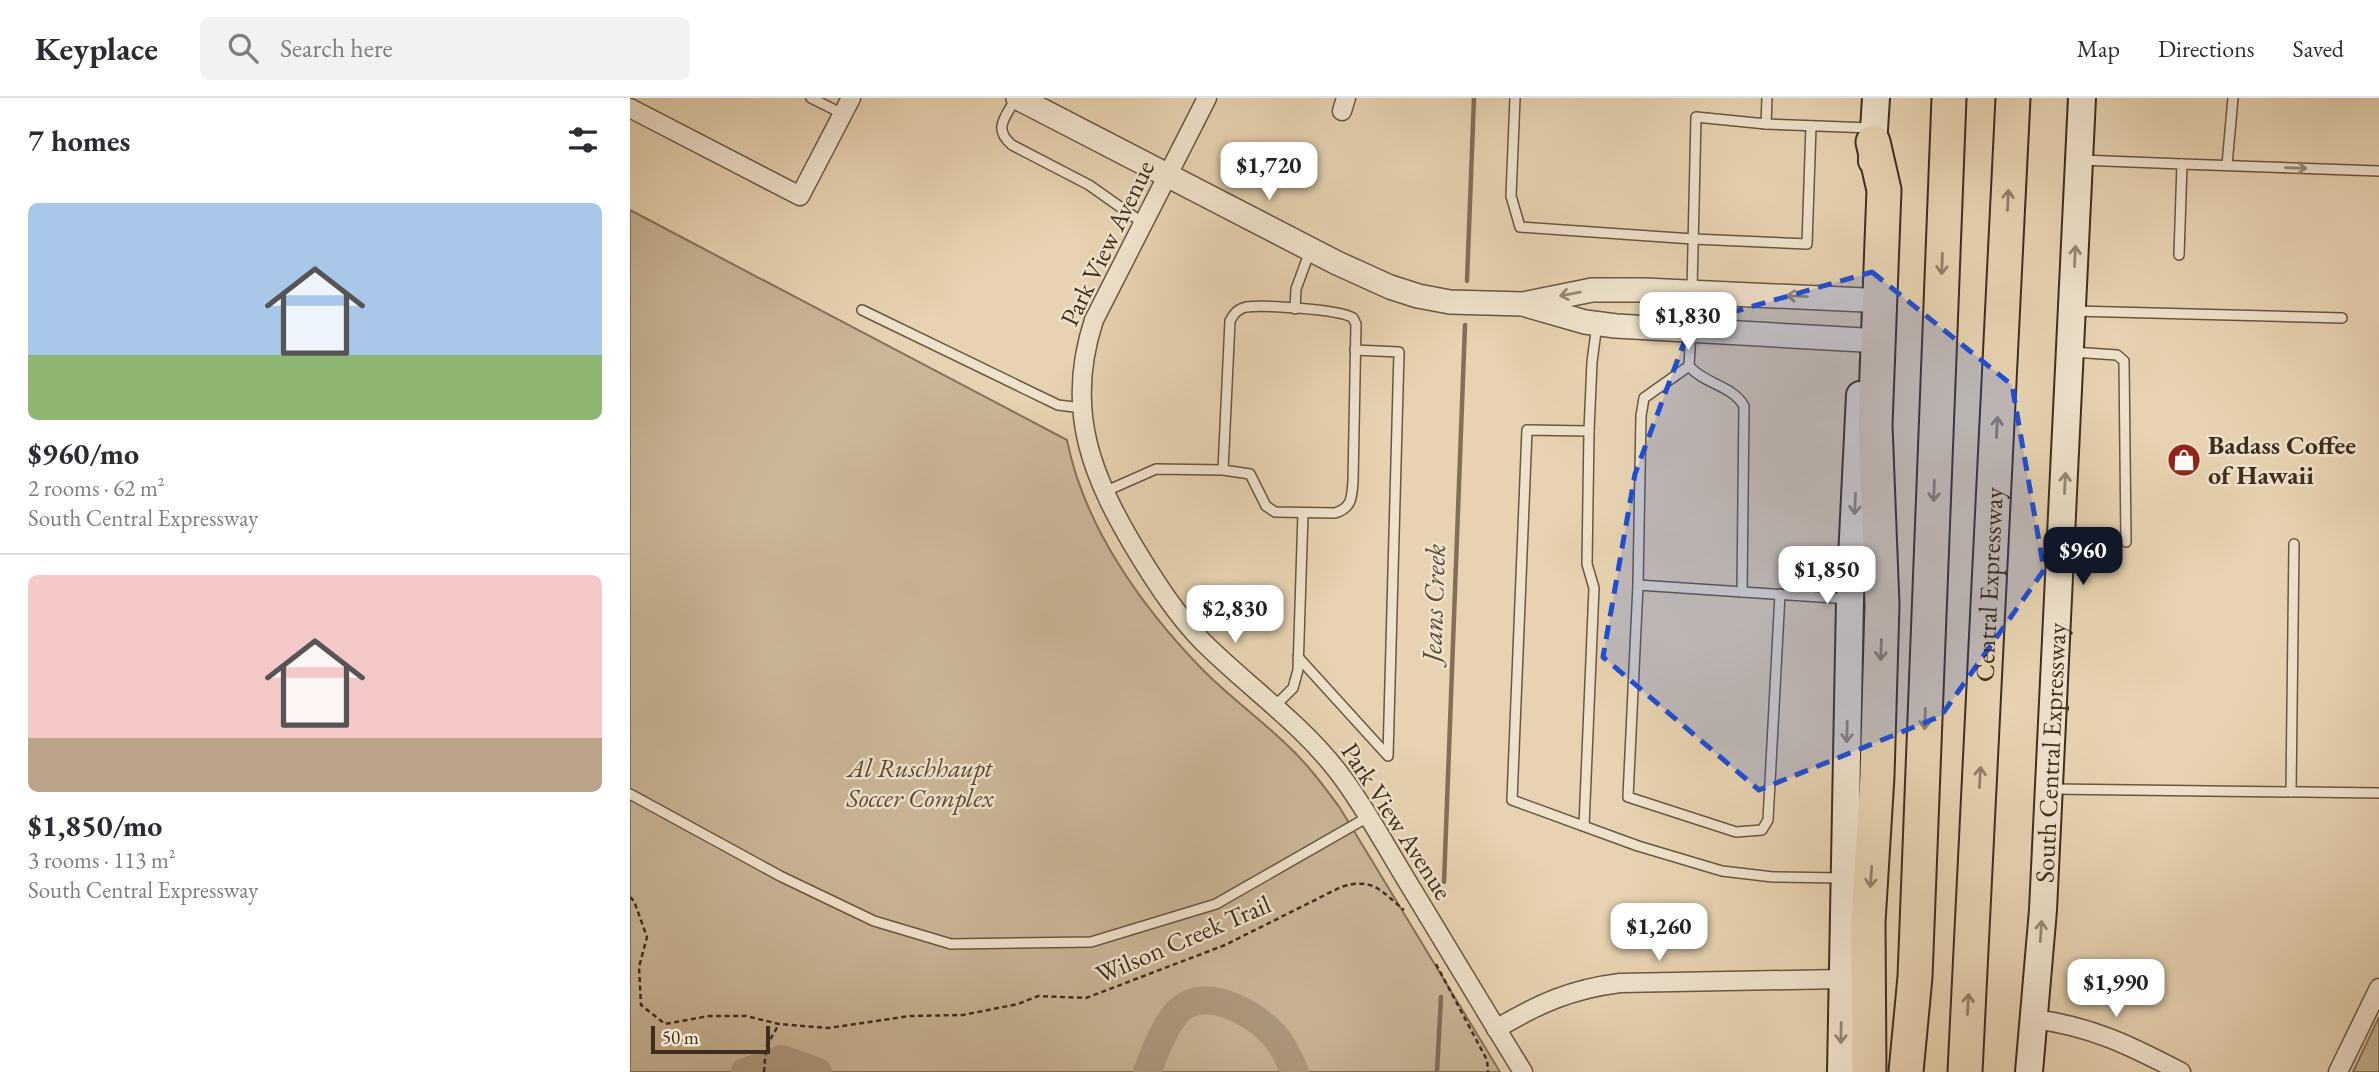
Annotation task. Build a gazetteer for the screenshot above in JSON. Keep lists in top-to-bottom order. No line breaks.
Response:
{"streets":{"highway":["Central Expressway"],"main road":["South Central Expressway"],"street":["Park View Avenue"],"path":["Wilson Creek Trail"]},"water":["Jeans Creek"],"parks":["Al Ruschhaupt Soccer Complex"],"places":{"shop":["Badass Coffee of Hawaii"]},"scale_bar":"50 m","page":{"header":"Keyplace","search":"Search here","nav":["Map","Directions","Saved"],"heading":"7 homes","price":["$1,720","$1,830","$960","$1,850","$2,830","$1,260","$1,990"],"list":[{"name":"$960/mo","note":"2 rooms · 62 m² · South Central Expressway"},{"name":"$1,850/mo","note":"3 rooms · 113 m² · South Central Expressway"}],"scale":"50 m"}}
